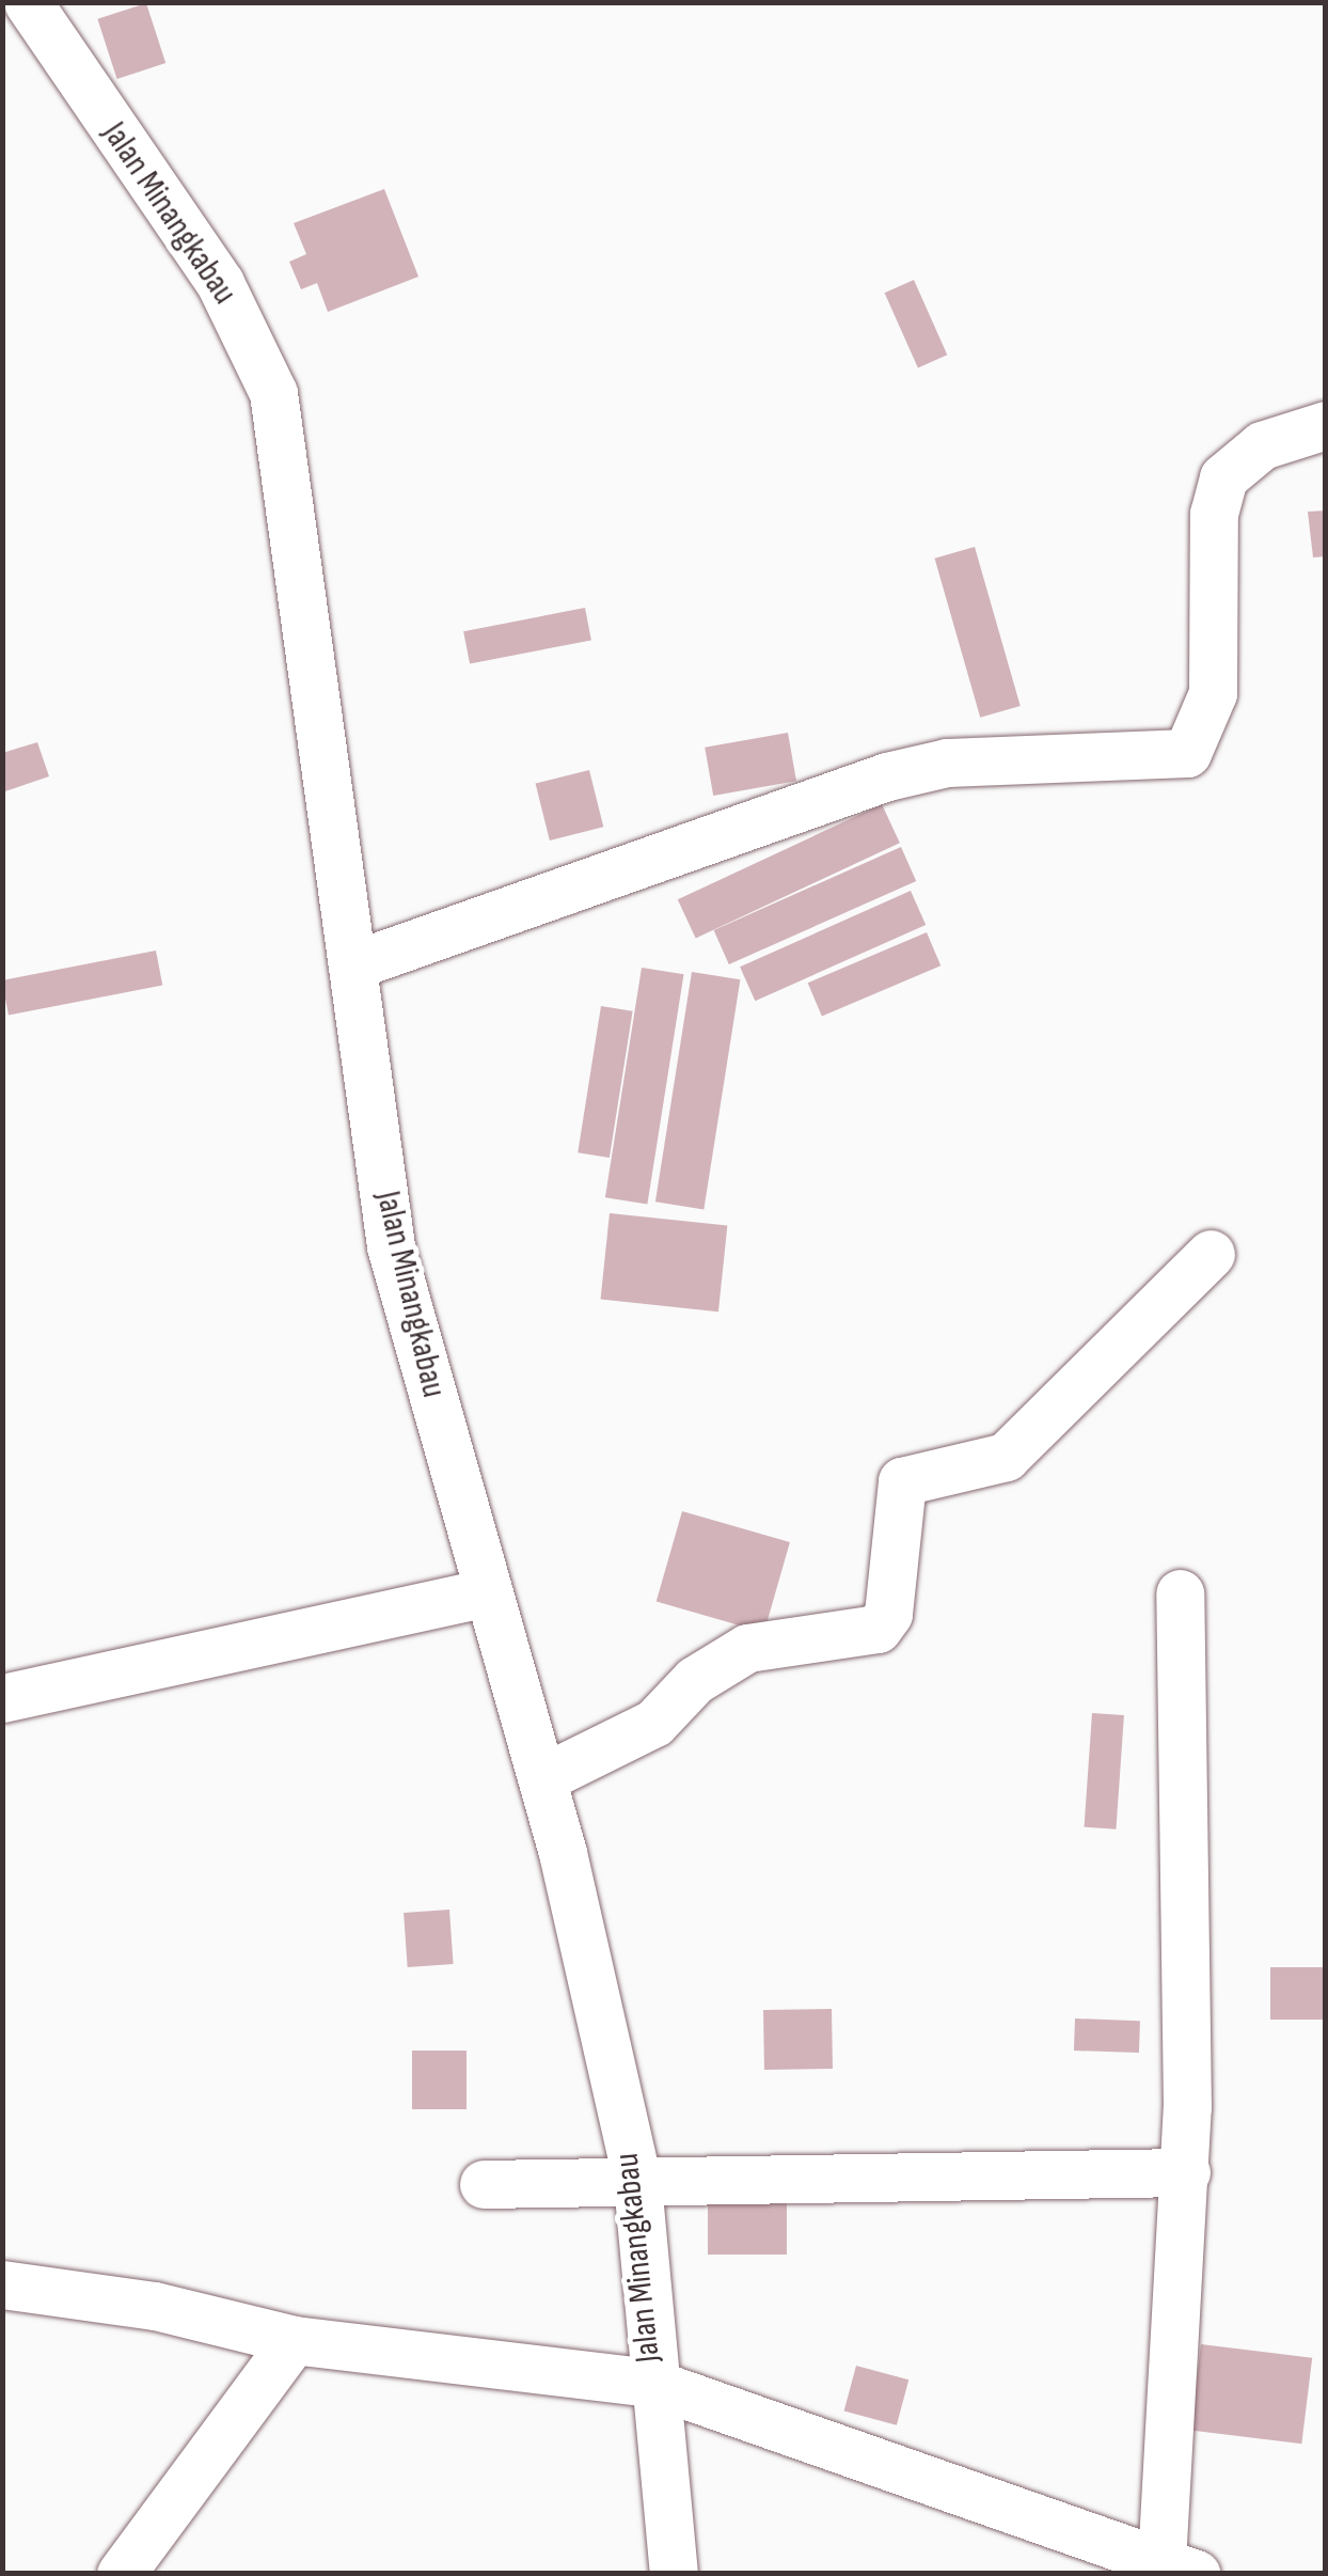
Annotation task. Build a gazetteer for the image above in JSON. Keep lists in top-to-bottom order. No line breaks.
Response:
{"streets":{"street":["Jalan Minangkabau"]}}
